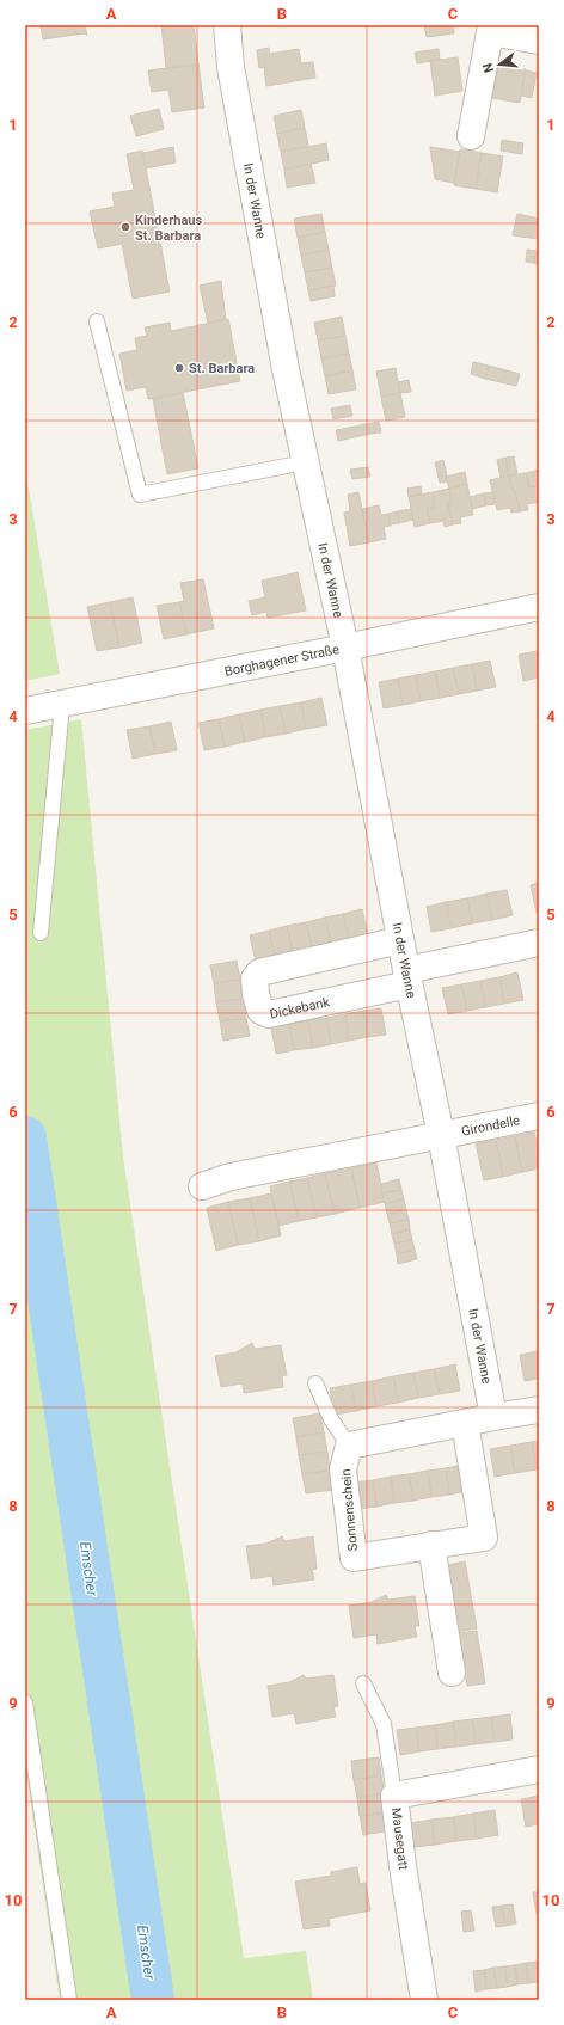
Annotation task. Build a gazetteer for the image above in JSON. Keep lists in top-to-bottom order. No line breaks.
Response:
{"streets":{"street":["In der Wanne","Borghagener Straße","Dickebank","Girondelle","Sonnenschein","Mausegatt"]},"crossings":[["In der Wanne","Borghagener Straße"],["In der Wanne","Dickebank"],["In der Wanne","Girondelle"]],"water":["Emscher"],"places":["Kinderhaus St. Barbara","St. Barbara"],"north":"left","grid":{"columns":["A","B","C"],"rows":["1","2","3","4","5","6","7","8","9","10"]}}
